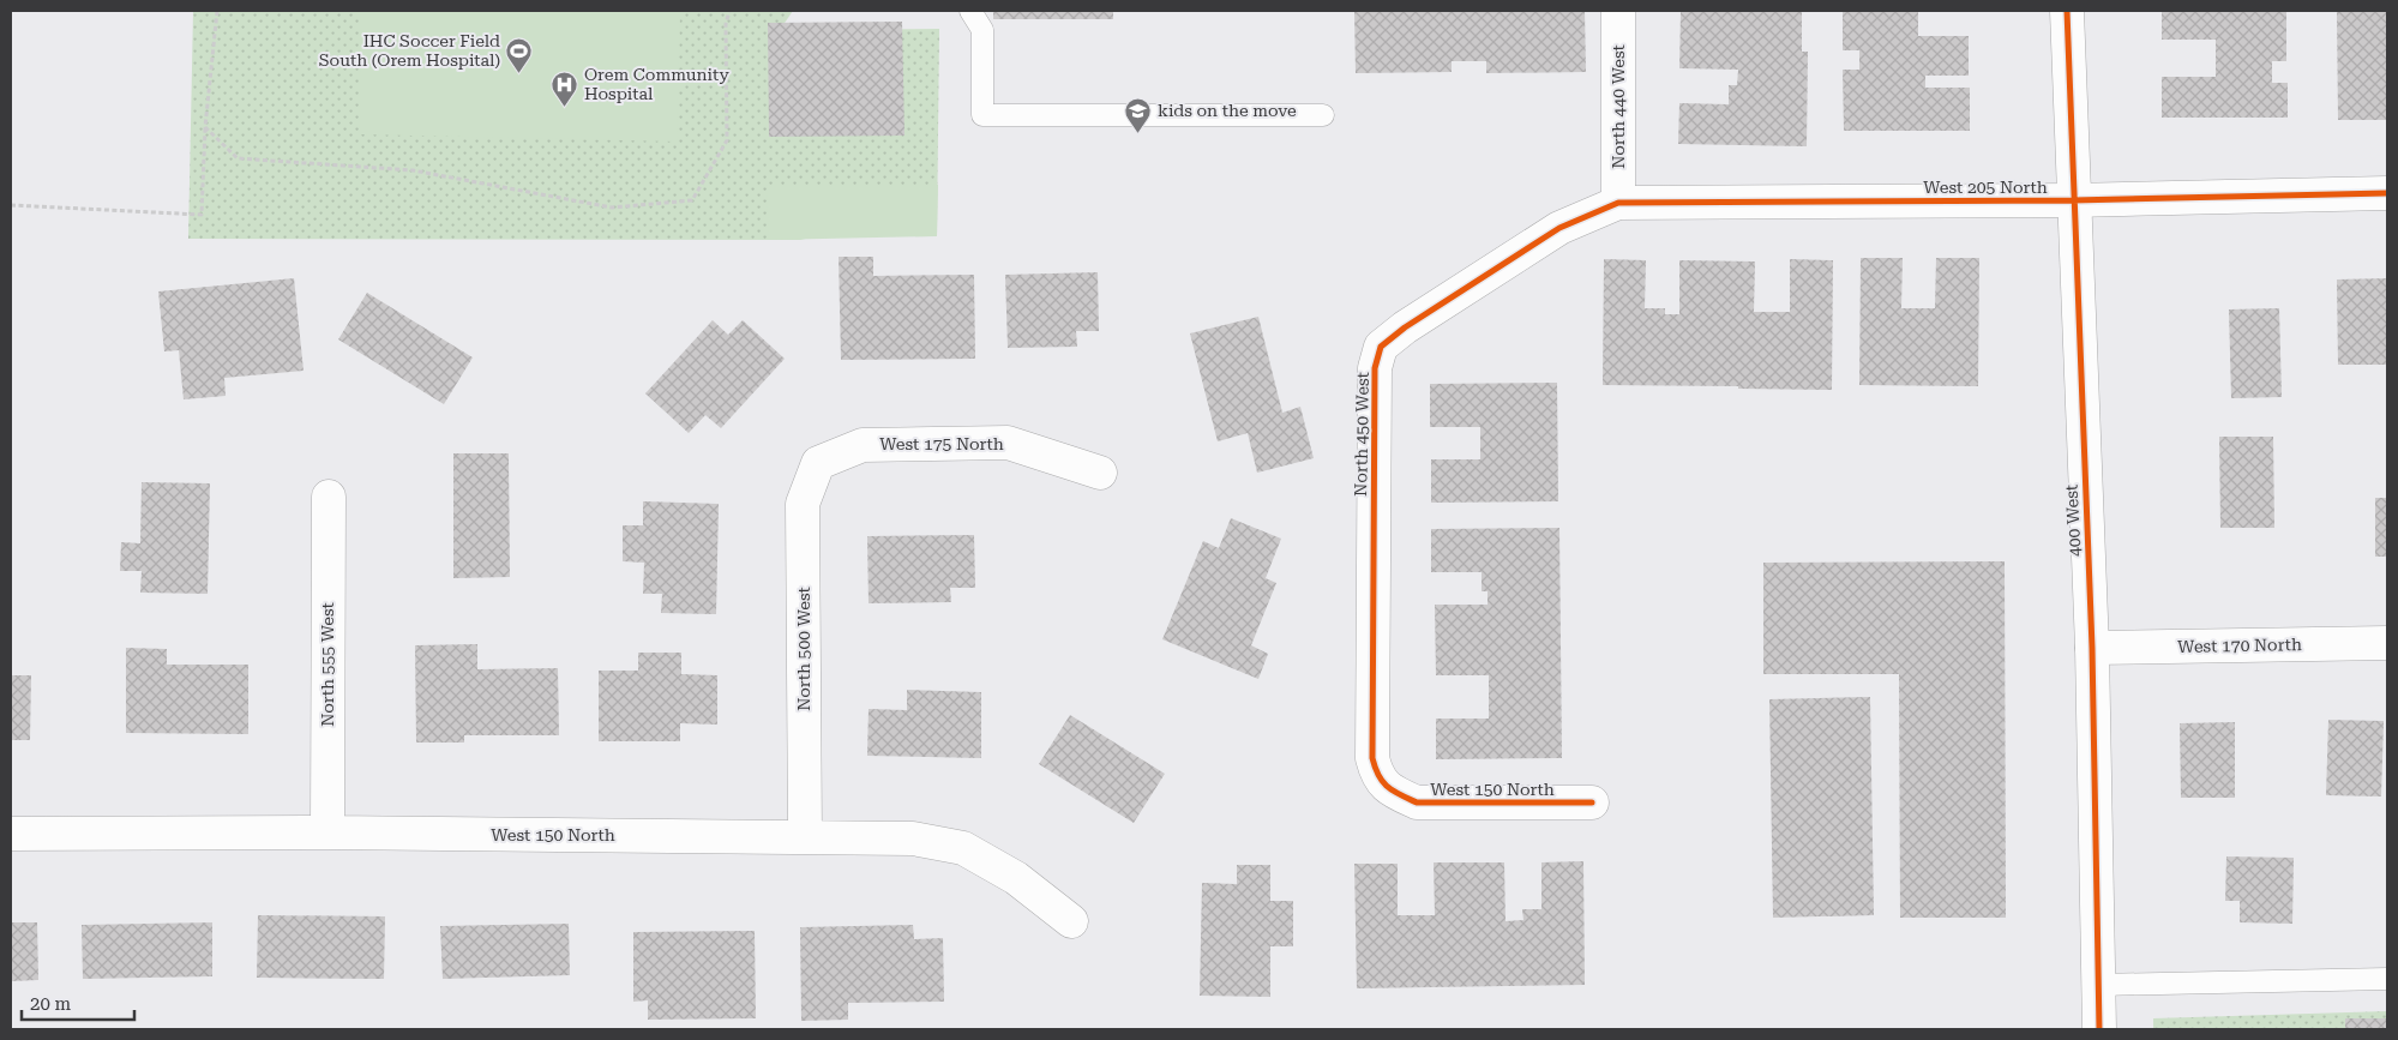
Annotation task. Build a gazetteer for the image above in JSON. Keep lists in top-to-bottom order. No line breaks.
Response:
{"streets":{"street":["North 440 West","West 205 North","North 450 West","West 175 North","400 West","West 170 North","North 500 West","North 555 West","West 150 North"]},"crossings":[["North 440 West","West 205 North"],["North 440 West","North 450 West"],["West 205 North","North 450 West"],["West 205 North","400 West"],["North 450 West","West 150 North"],["West 175 North","North 500 West"],["400 West","West 170 North"],["North 500 West","West 150 North"],["North 555 West","West 150 North"]],"places":{"sports":["IHC Soccer Field South (Orem Hospital)"],"hospital":["Orem Community Hospital"],"school or university":["kids on the move"]},"scale_bar":"20 m"}
